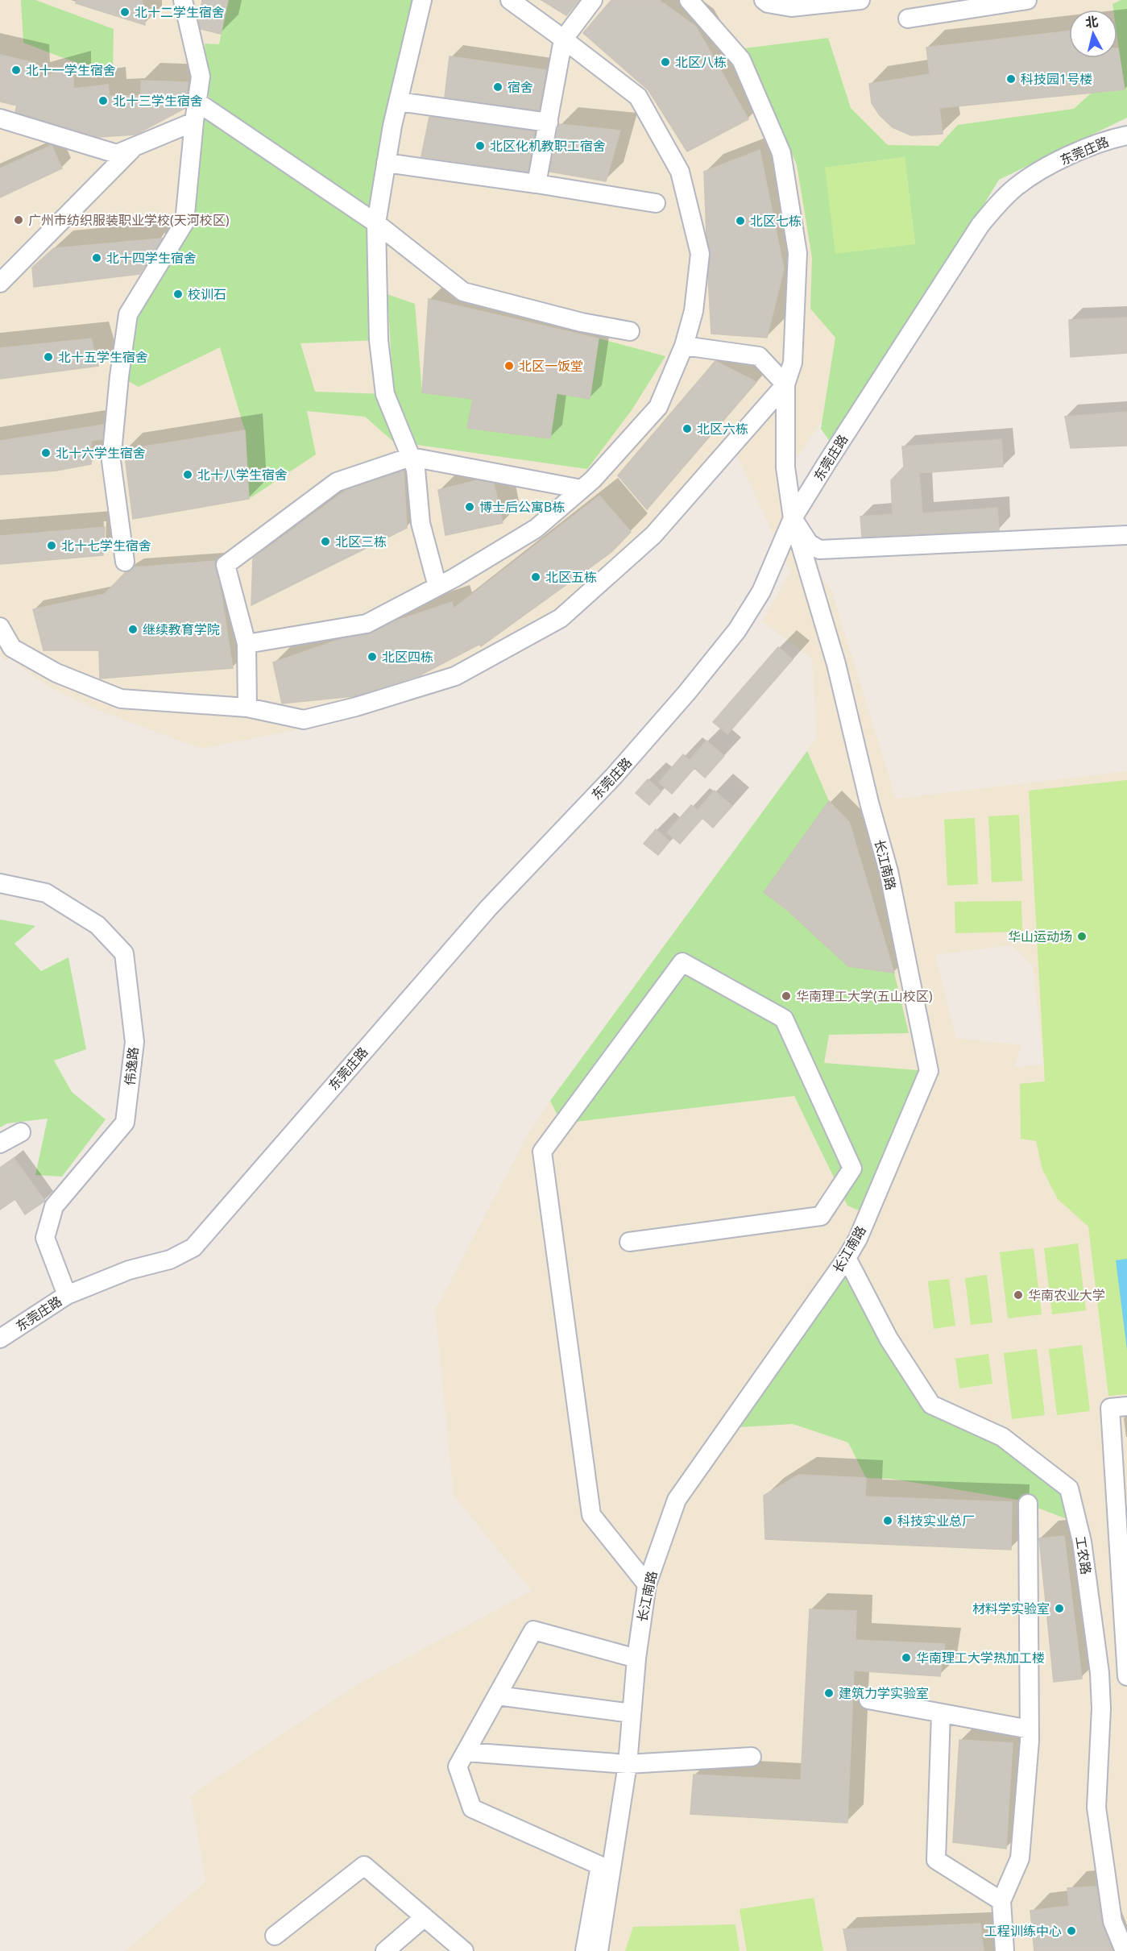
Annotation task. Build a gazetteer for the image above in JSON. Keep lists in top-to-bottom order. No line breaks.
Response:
{"streets":{"street":["东莞庄路","长江南路","伟逸路","工农路"]},"crossings":[["东莞庄路","长江南路"],["东莞庄路","伟逸路"],["长江南路","工农路"]],"places":["北十二学生宿舍","北区八栋","北十一学生宿舍","科技园1号楼","宿舍","北十三学生宿舍","北区化机教职工宿舍","广州市纺织服装职业学校(天河校区)","北区七栋","北十四学生宿舍","校训石","北十五学生宿舍","北区一饭堂","北区六栋","北十六学生宿舍","北十八学生宿舍","博士后公寓B栋","北区三栋","北十七学生宿舍","北区五栋","继续教育学院","北区四栋","华山运动场","华南理工大学(五山校区)","华南农业大学","科技实业总厂","材料学实验室","华南理工大学热加工楼","建筑力学实验室","工程训练中心"],"north":"top"}
